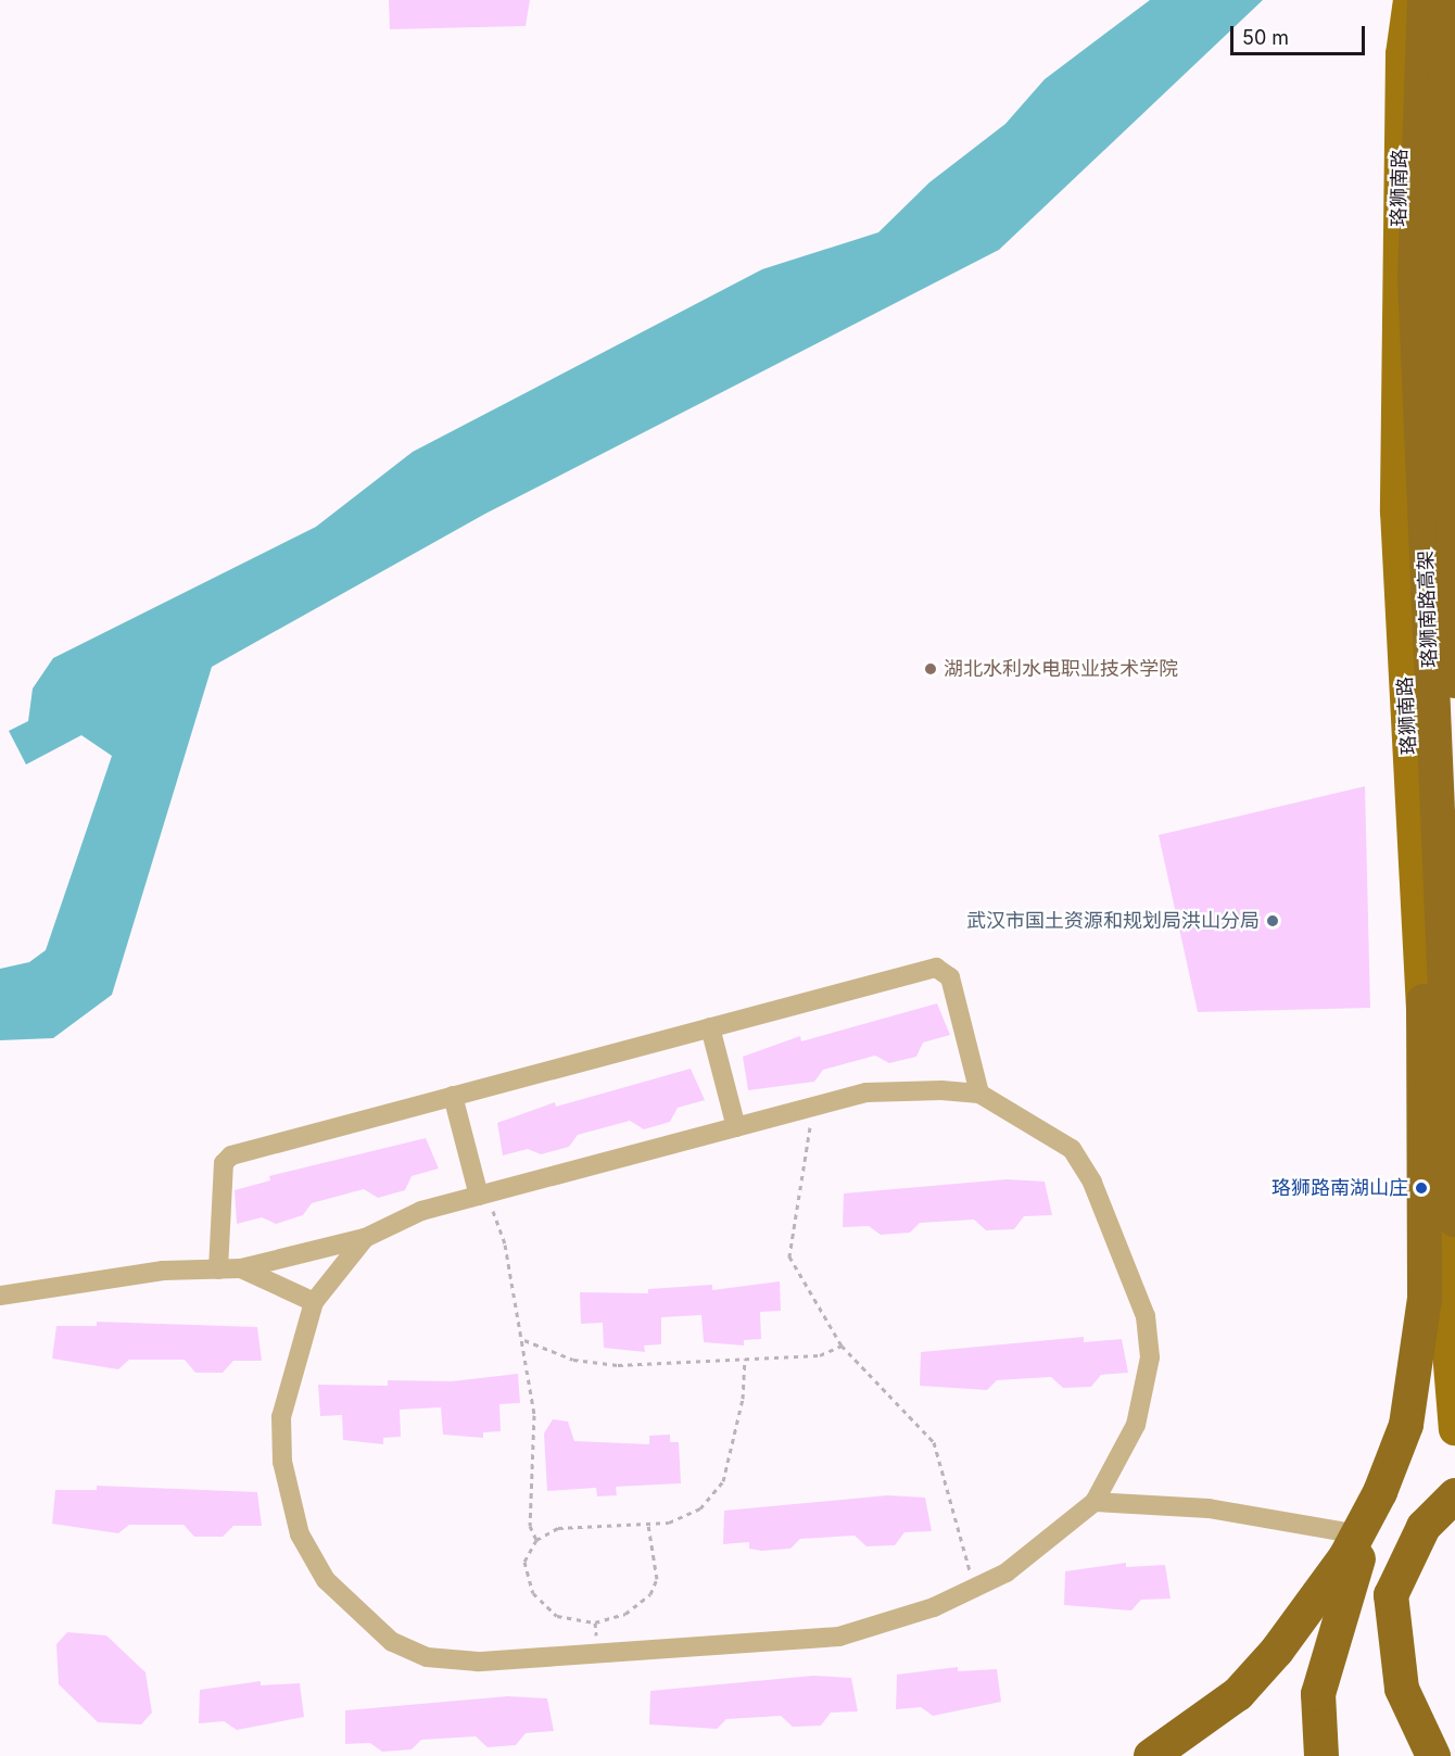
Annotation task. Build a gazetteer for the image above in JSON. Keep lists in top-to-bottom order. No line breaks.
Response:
{"streets":{"highway":["珞狮南路高架"],"main road":["珞狮南路"]},"places":["湖北水利水电职业技术学院","武汉市国土资源和规划局洪山分局","珞狮路南湖山庄"],"scale_bar":"50 m"}
